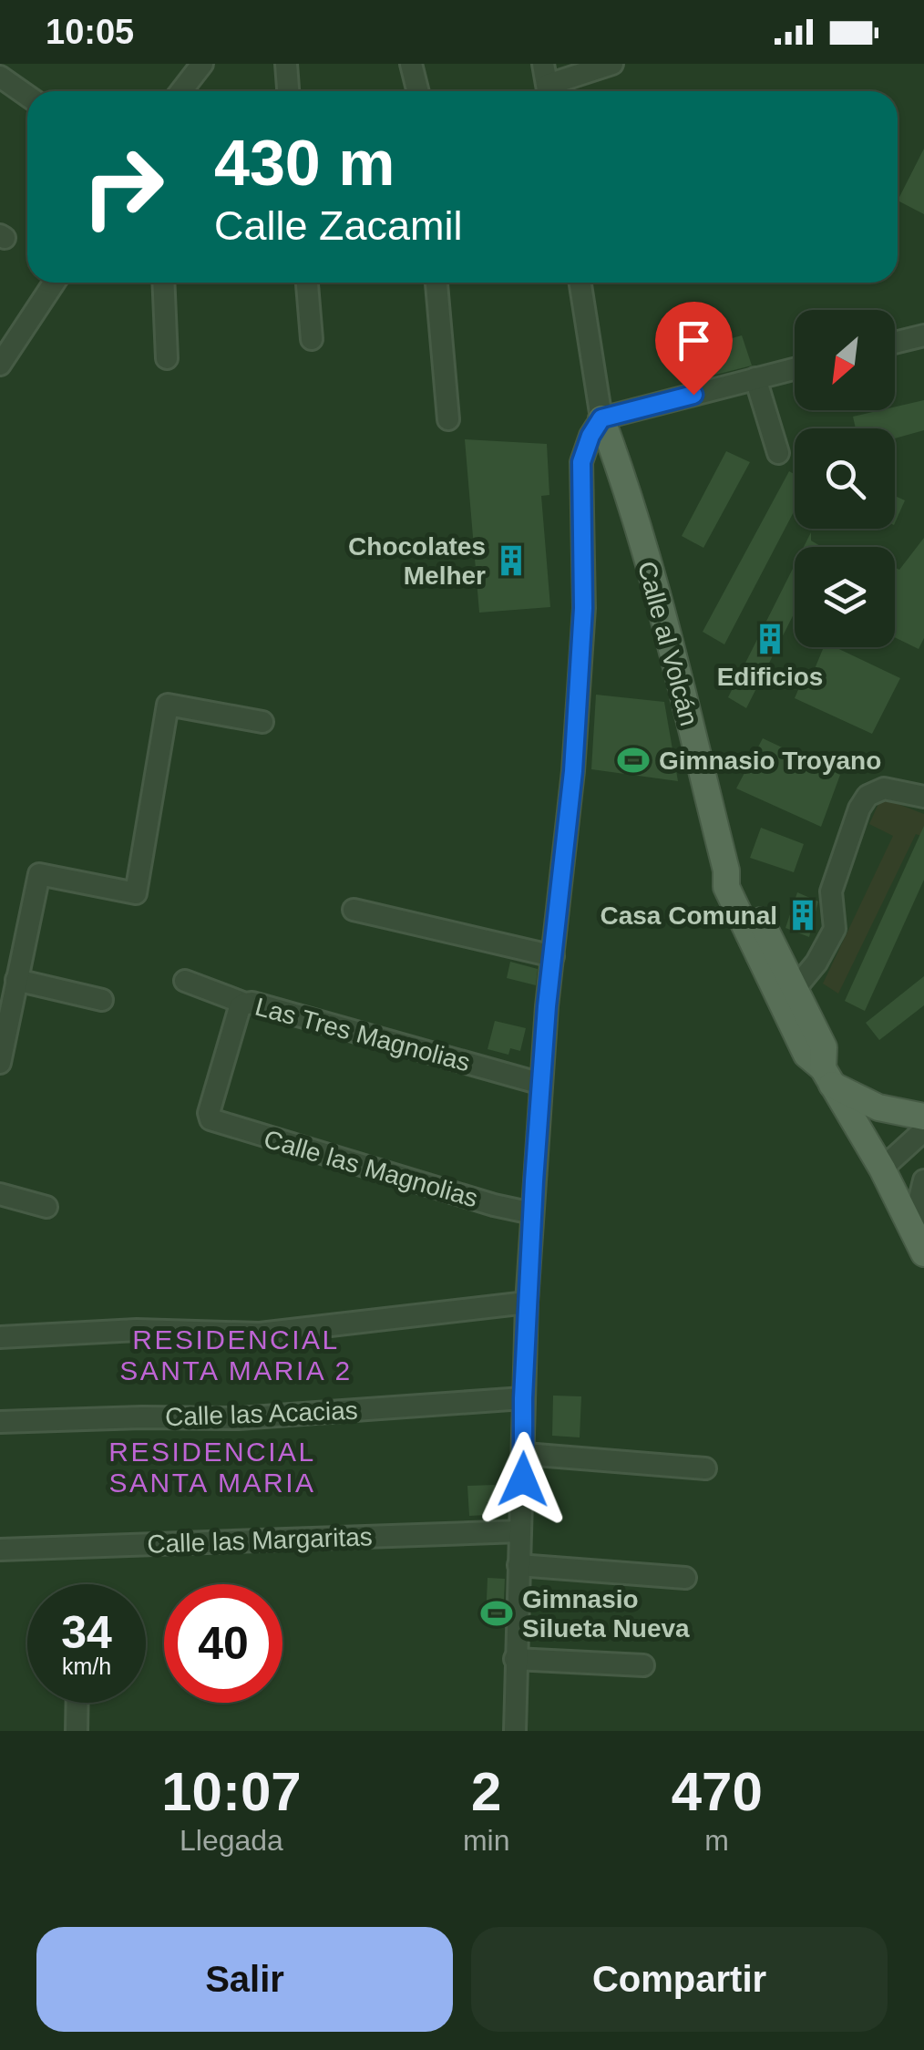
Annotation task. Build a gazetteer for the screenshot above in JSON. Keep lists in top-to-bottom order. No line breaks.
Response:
{"streets":{"main road":["Calle al Volcán"],"street":["Las Tres Magnolias","Calle las Magnolias","Calle las Acacias","Calle las Margaritas"]},"crossings":[["Las Tres Magnolias","Calle las Magnolias"]],"districts":["RESIDENCIAL SANTA MARIA 2","RESIDENCIAL SANTA MARIA"],"places":{"building":["Chocolates Melher","Edificios","Casa Comunal"],"sports":["Gimnasio Troyano","Gimnasio Silueta Nueva"]},"north":"bottom left","page":{"status":"10:05","turn":["430 m","Calle Zacamil"],"speed":"34 km/h","limit":"40","eta":["10:07","Llegada","2","min","470","m"],"buttons":["Salir","Compartir"]}}
